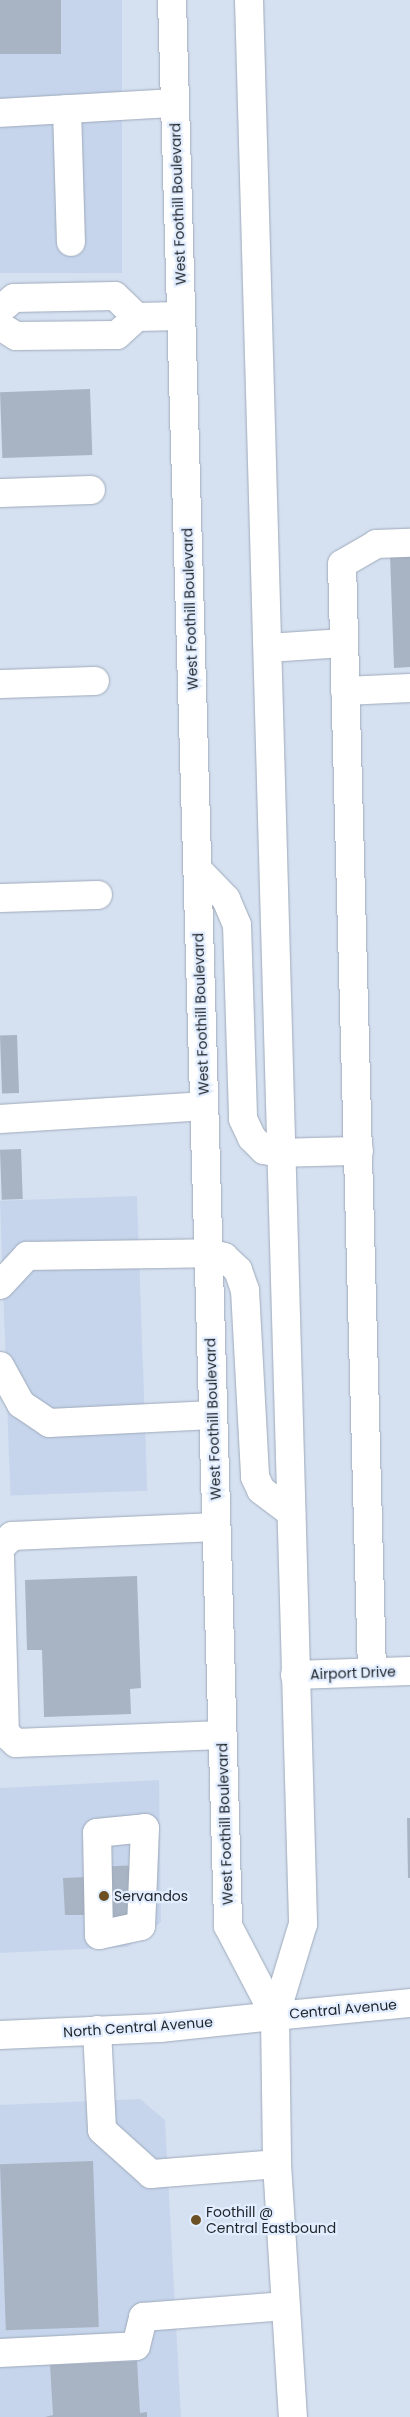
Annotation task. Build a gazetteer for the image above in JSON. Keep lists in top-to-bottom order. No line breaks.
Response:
{"streets":{"main road":["West Foothill Boulevard","Airport Drive","Central Avenue","North Central Avenue"]},"crossings":[["West Foothill Boulevard","Airport Drive"],["West Foothill Boulevard","Central Avenue"],["West Foothill Boulevard","North Central Avenue"],["Central Avenue","North Central Avenue"]],"places":["Servandos","Foothill @ Central Eastbound"]}
